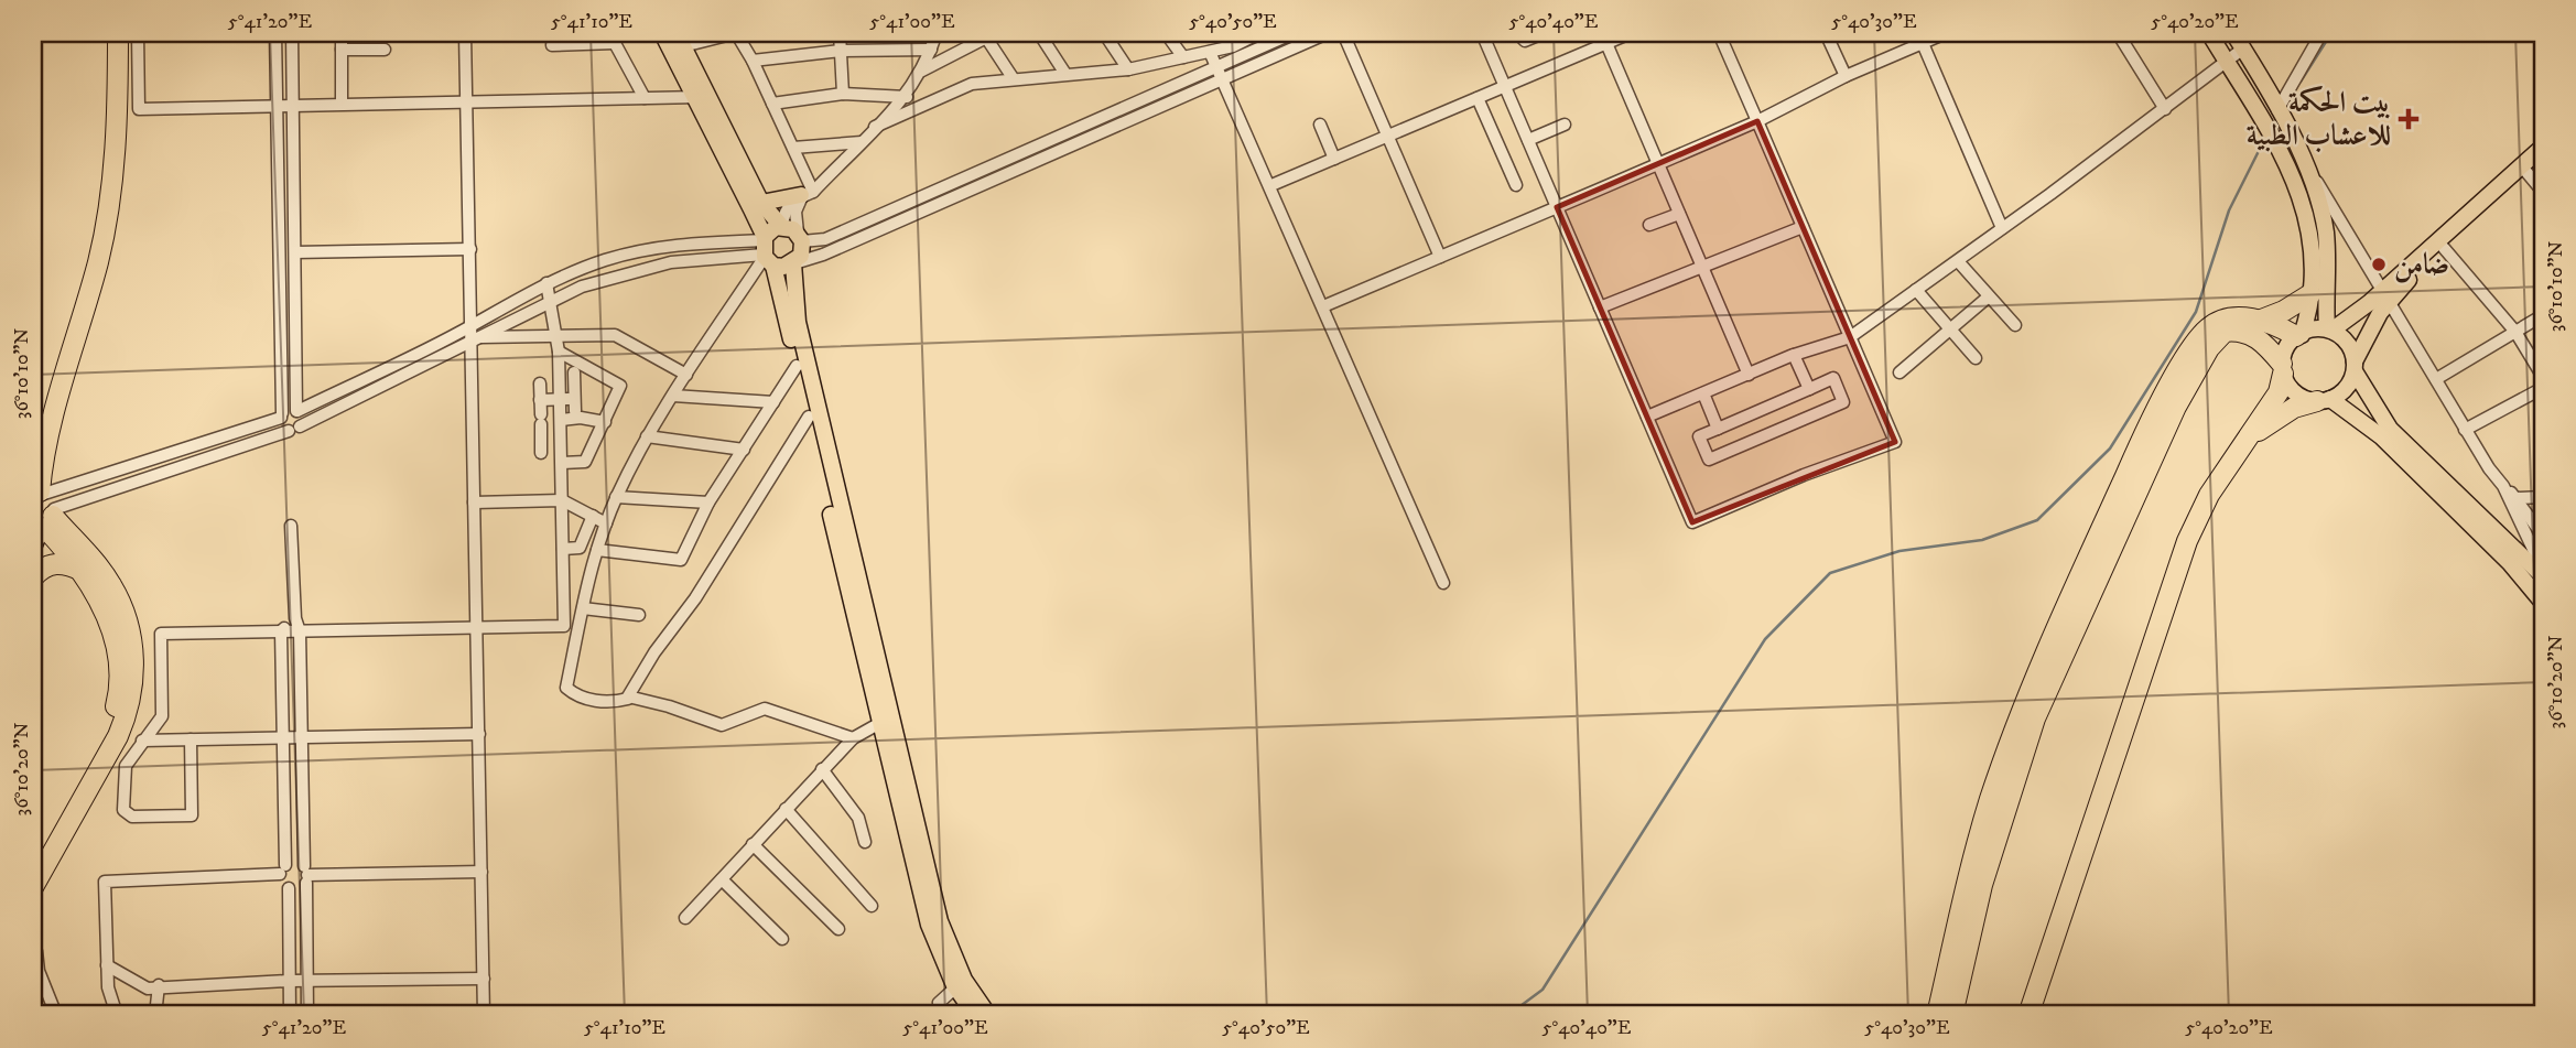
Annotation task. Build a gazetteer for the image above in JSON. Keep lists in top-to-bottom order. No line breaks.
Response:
{"places":{"health":["بيت الحكمة للاعشاب الطبية"],"other":["ضامن"]},"coordinates":["5°41'20\"E","5°41'10\"E","5°41'00\"E","5°40'50\"E","5°40'40\"E","5°40'30\"E","5°40'20\"E","36°10'10\"N","36°10'20\"N"]}
